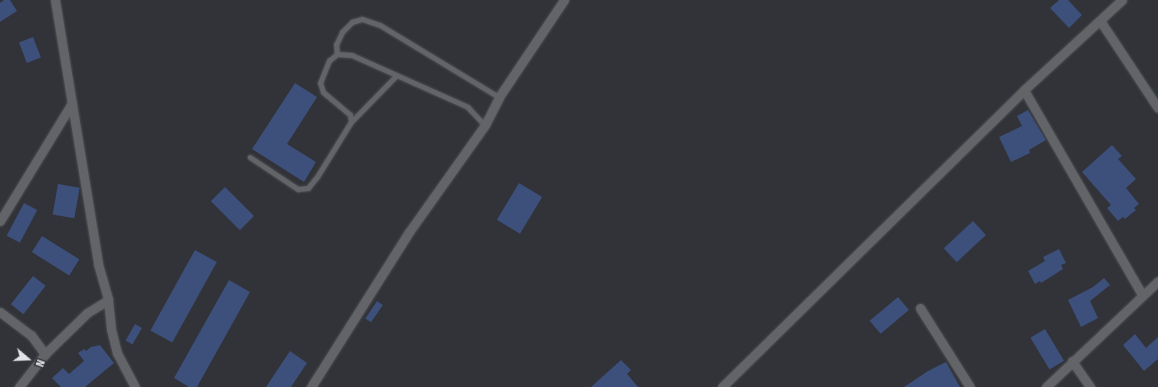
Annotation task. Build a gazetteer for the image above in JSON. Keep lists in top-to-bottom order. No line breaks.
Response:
{"north":"right"}
